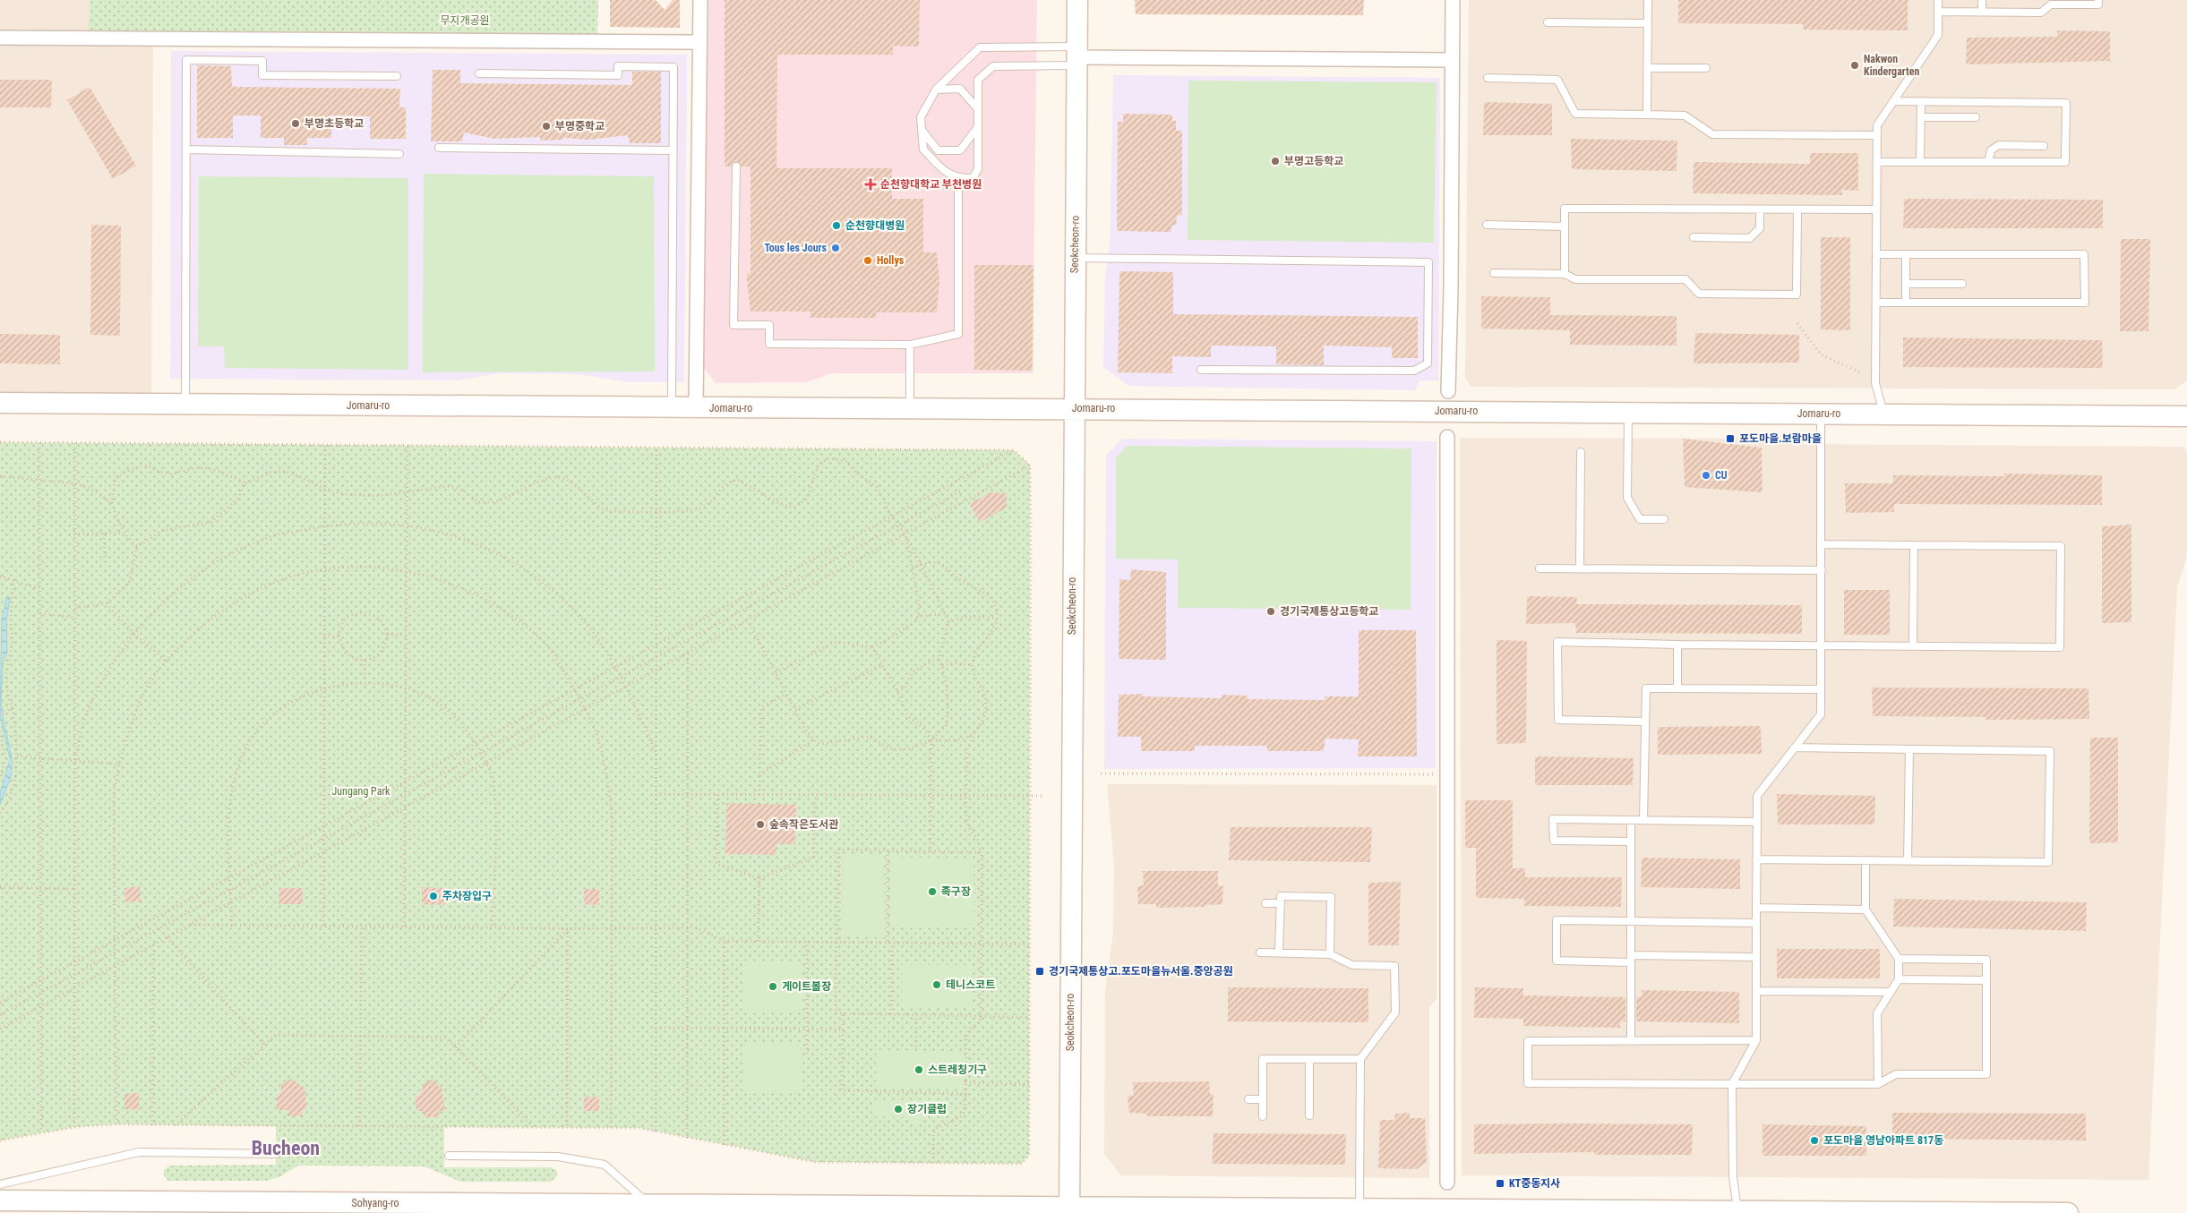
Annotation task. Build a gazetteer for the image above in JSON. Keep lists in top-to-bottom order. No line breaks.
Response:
{"streets":{"street":["Seokcheon-ro","Jomaru-ro","Sohyang-ro"]},"crossings":[["Seokcheon-ro","Jomaru-ro"],["Seokcheon-ro","Sohyang-ro"]],"districts":["Bucheon"],"parks":["무지개공원","Jungang Park"],"places":{"other":["Nakwon Kindergarten","부명초등학교","부명중학교","부명고등학교","순천향대병원","Tous les Jours","Hollys","CU","경기국제통상고등학교","숲속작은도서관","족구장","주차장입구","테니스코트","게이트볼장","스트레칭기구","장기클럽","포도마을 영남아파트 817동"],"health":["순천향대학교 부천병원"],"transit":["포도마을.보람마을","경기국제통상고.포도마을뉴서울.중앙공원","KT중동지사"]}}
